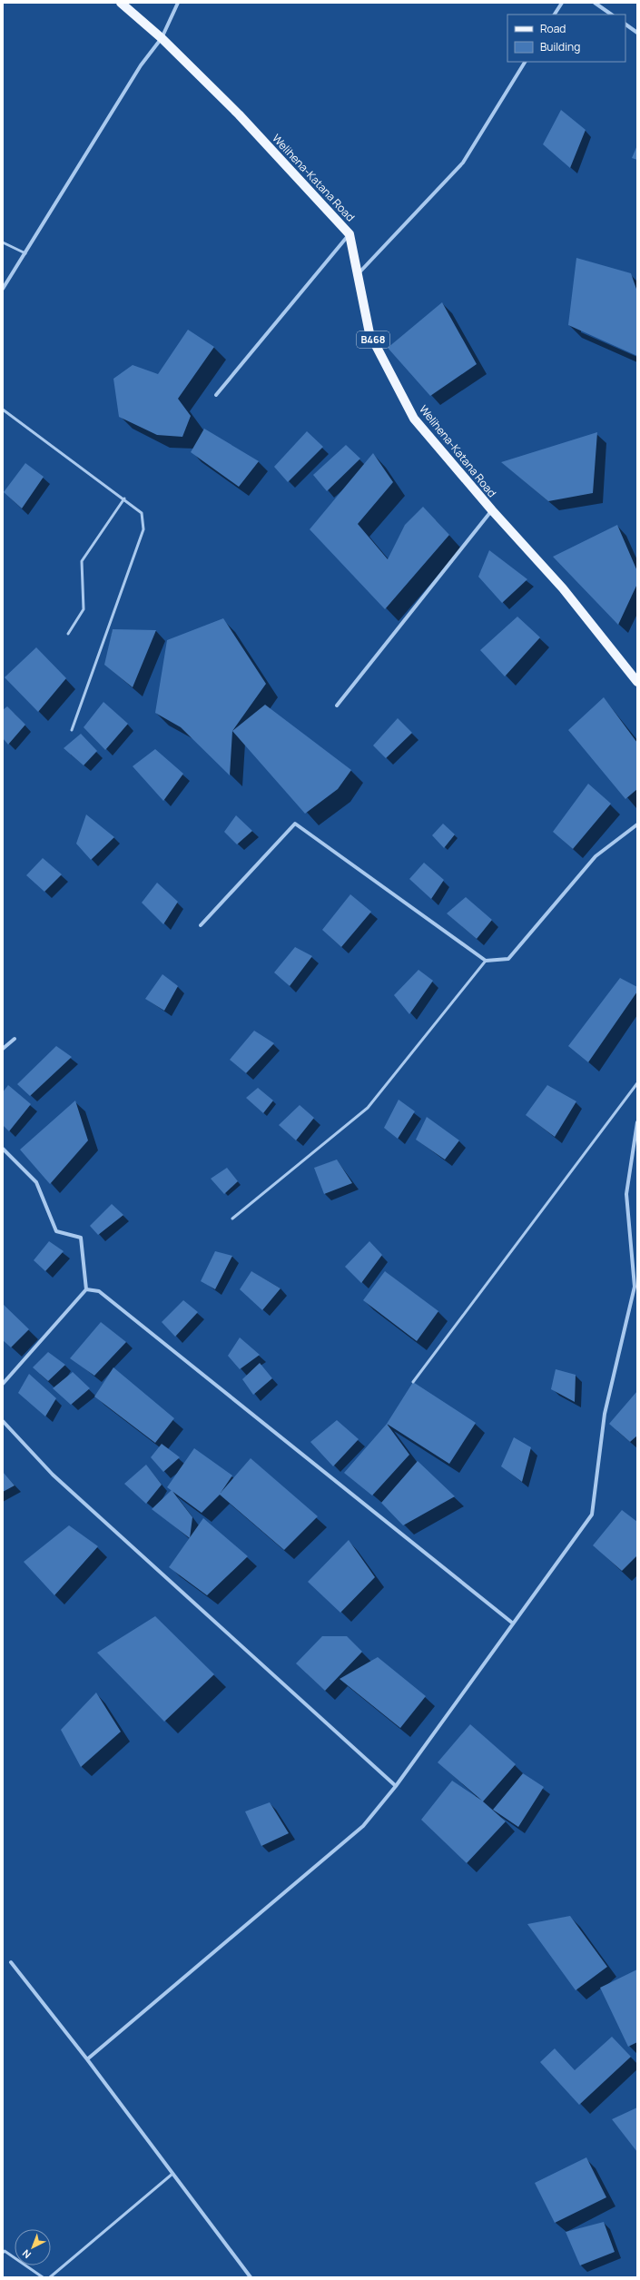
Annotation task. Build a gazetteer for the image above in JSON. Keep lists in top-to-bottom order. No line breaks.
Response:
{"streets":{"main road":["Welihena-Katana Road","B468"]},"legend":["Road","Building"],"north":"bottom left"}
